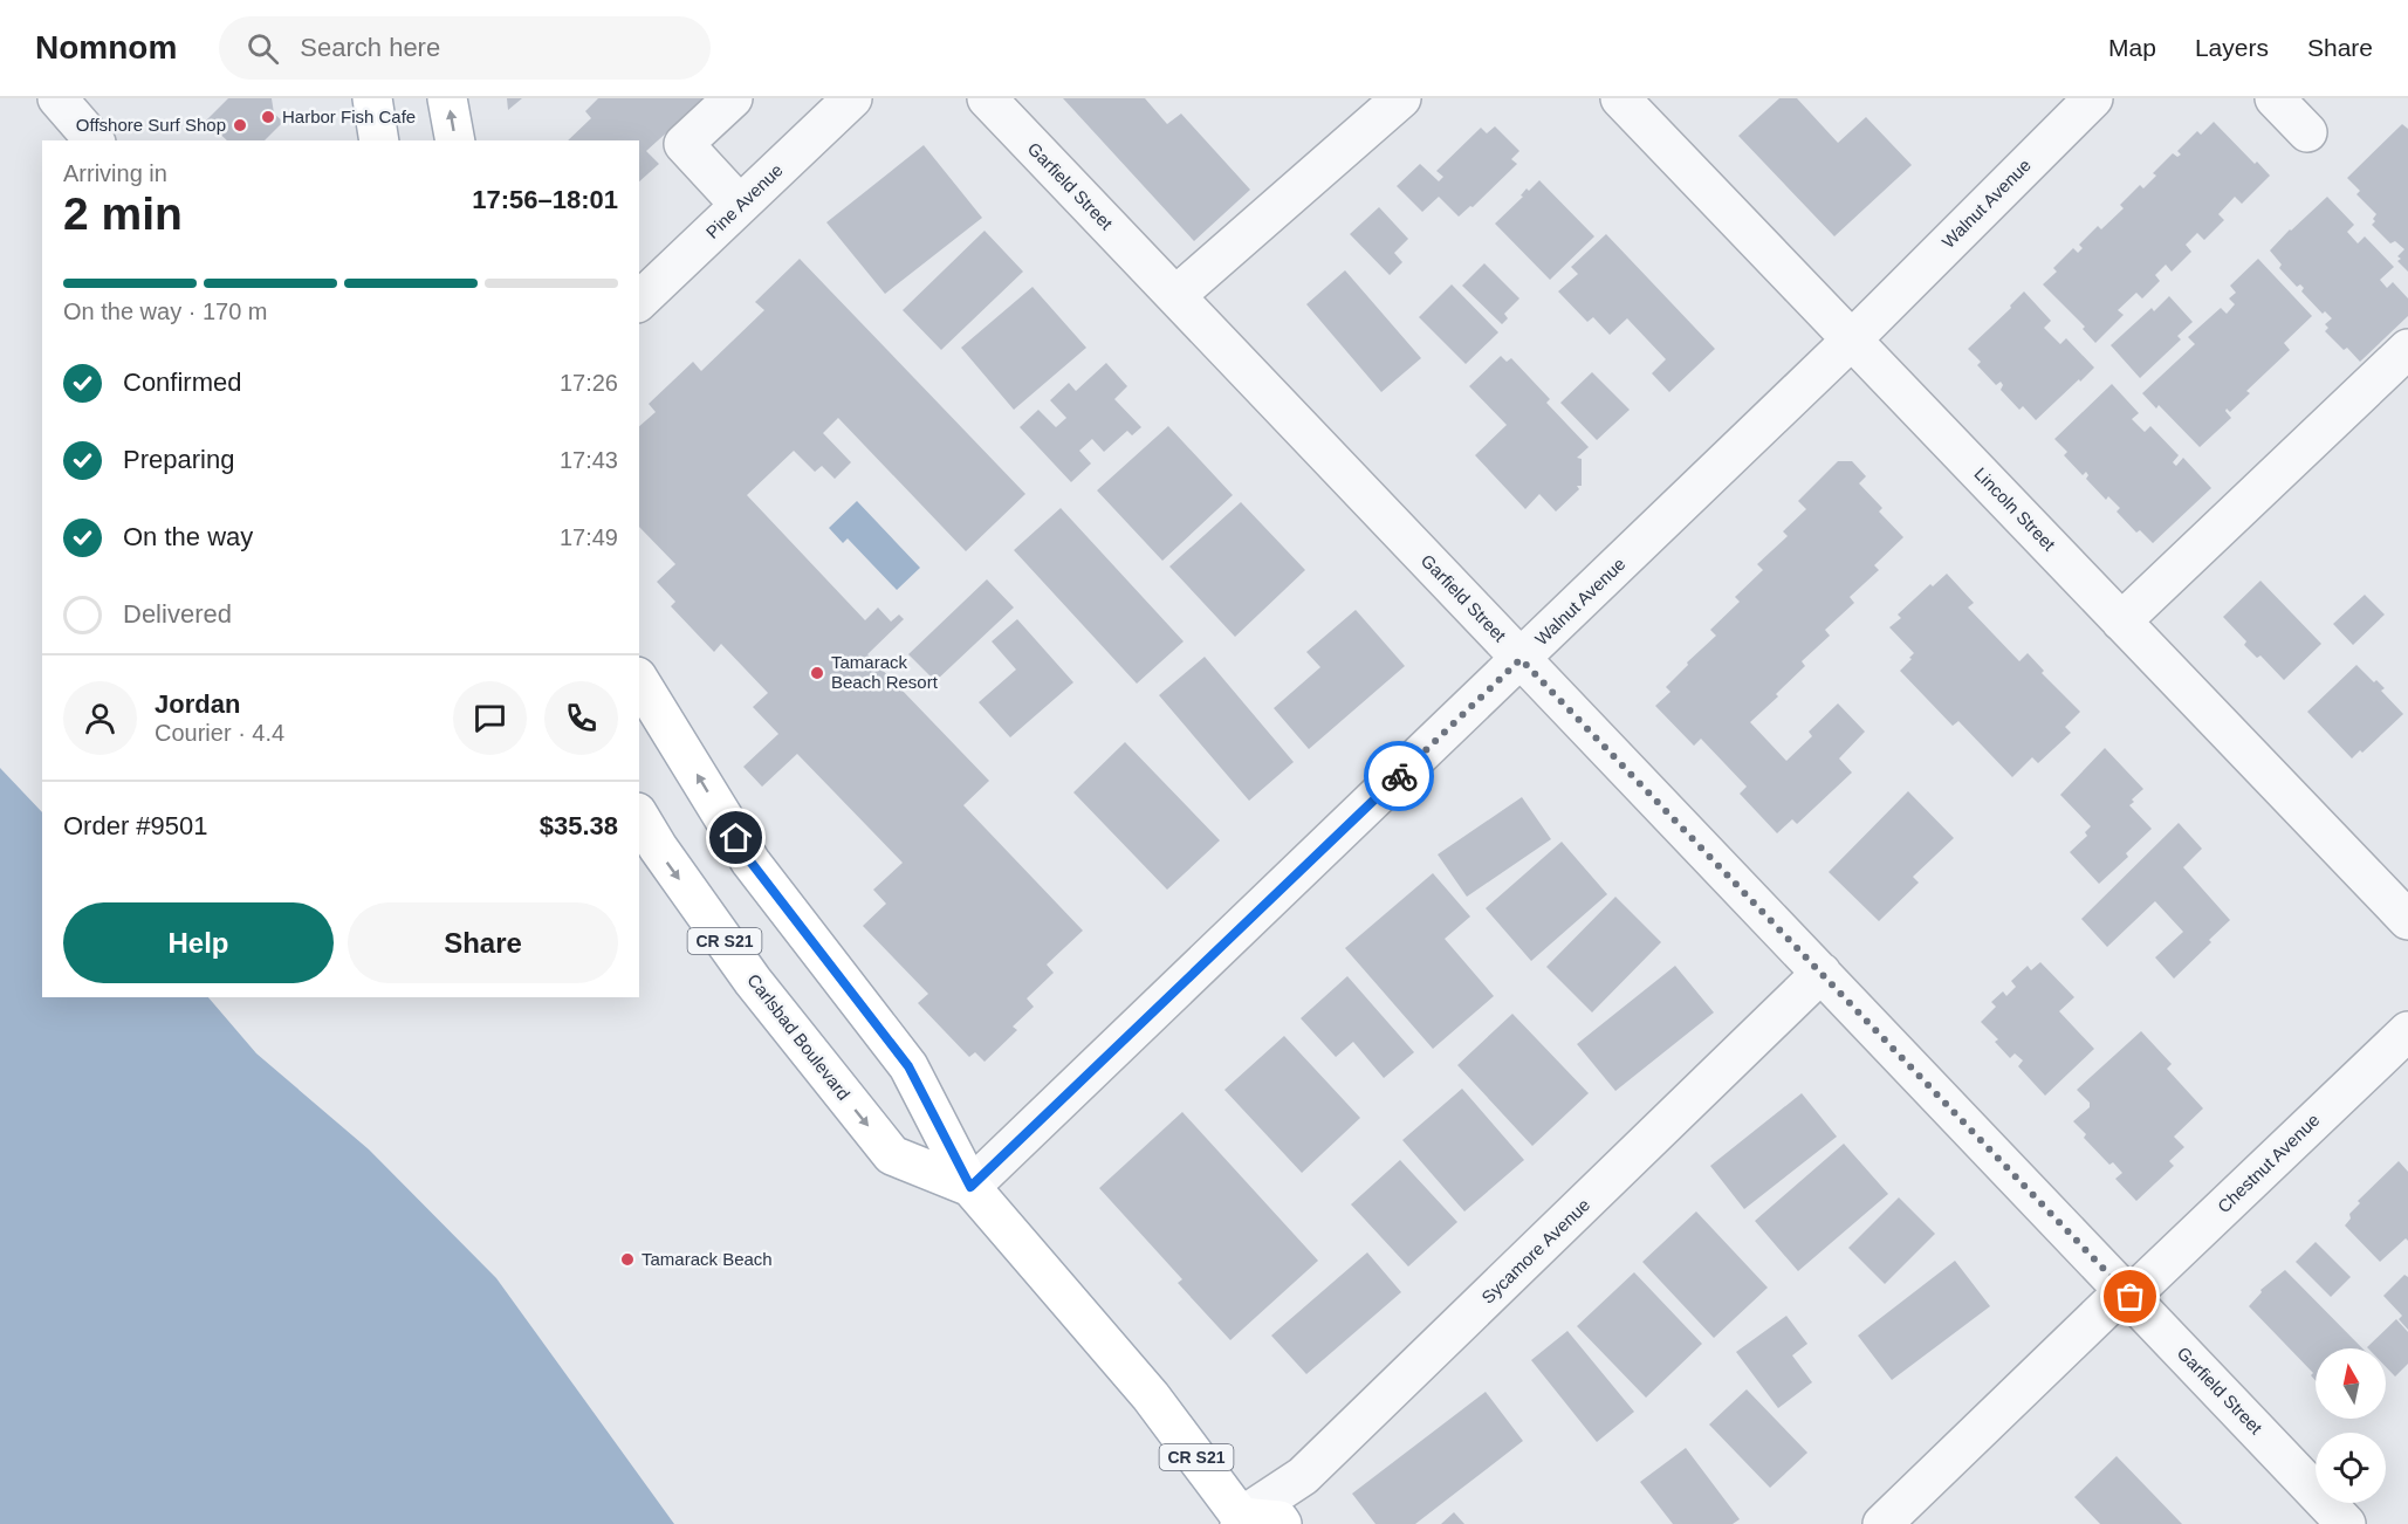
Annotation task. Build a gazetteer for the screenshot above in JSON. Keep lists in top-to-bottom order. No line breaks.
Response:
{"streets":{"main road":["CR S21","Carlsbad Boulevard"],"street":["Garfield Street","Pine Avenue","Walnut Avenue","Lincoln Street","Chestnut Avenue","Sycamore Avenue"]},"crossings":[["Garfield Street","Walnut Avenue"],["Garfield Street","Chestnut Avenue"],["Garfield Street","Sycamore Avenue"],["Walnut Avenue","Lincoln Street"],["Walnut Avenue","Carlsbad Boulevard"],["Carlsbad Boulevard","Sycamore Avenue"]],"places":["Harbor Fish Cafe","Offshore Surf Shop","Tamarack Beach Resort","Tamarack Beach"],"north":"top","page":{"header":"Nomnom","search":"Search here","nav":["Map","Layers","Share"],"heading":["2 min","Arriving in","17:56–18:01"],"panel":["Jordan","Courier · 4.4","Order #9501","$35.38"],"bar":"On the way · 170 m","list":[["Confirmed","17:26"],["Preparing","17:43"],["On the way","17:49"],"Delivered"],"buttons":["Help","Share"]}}
